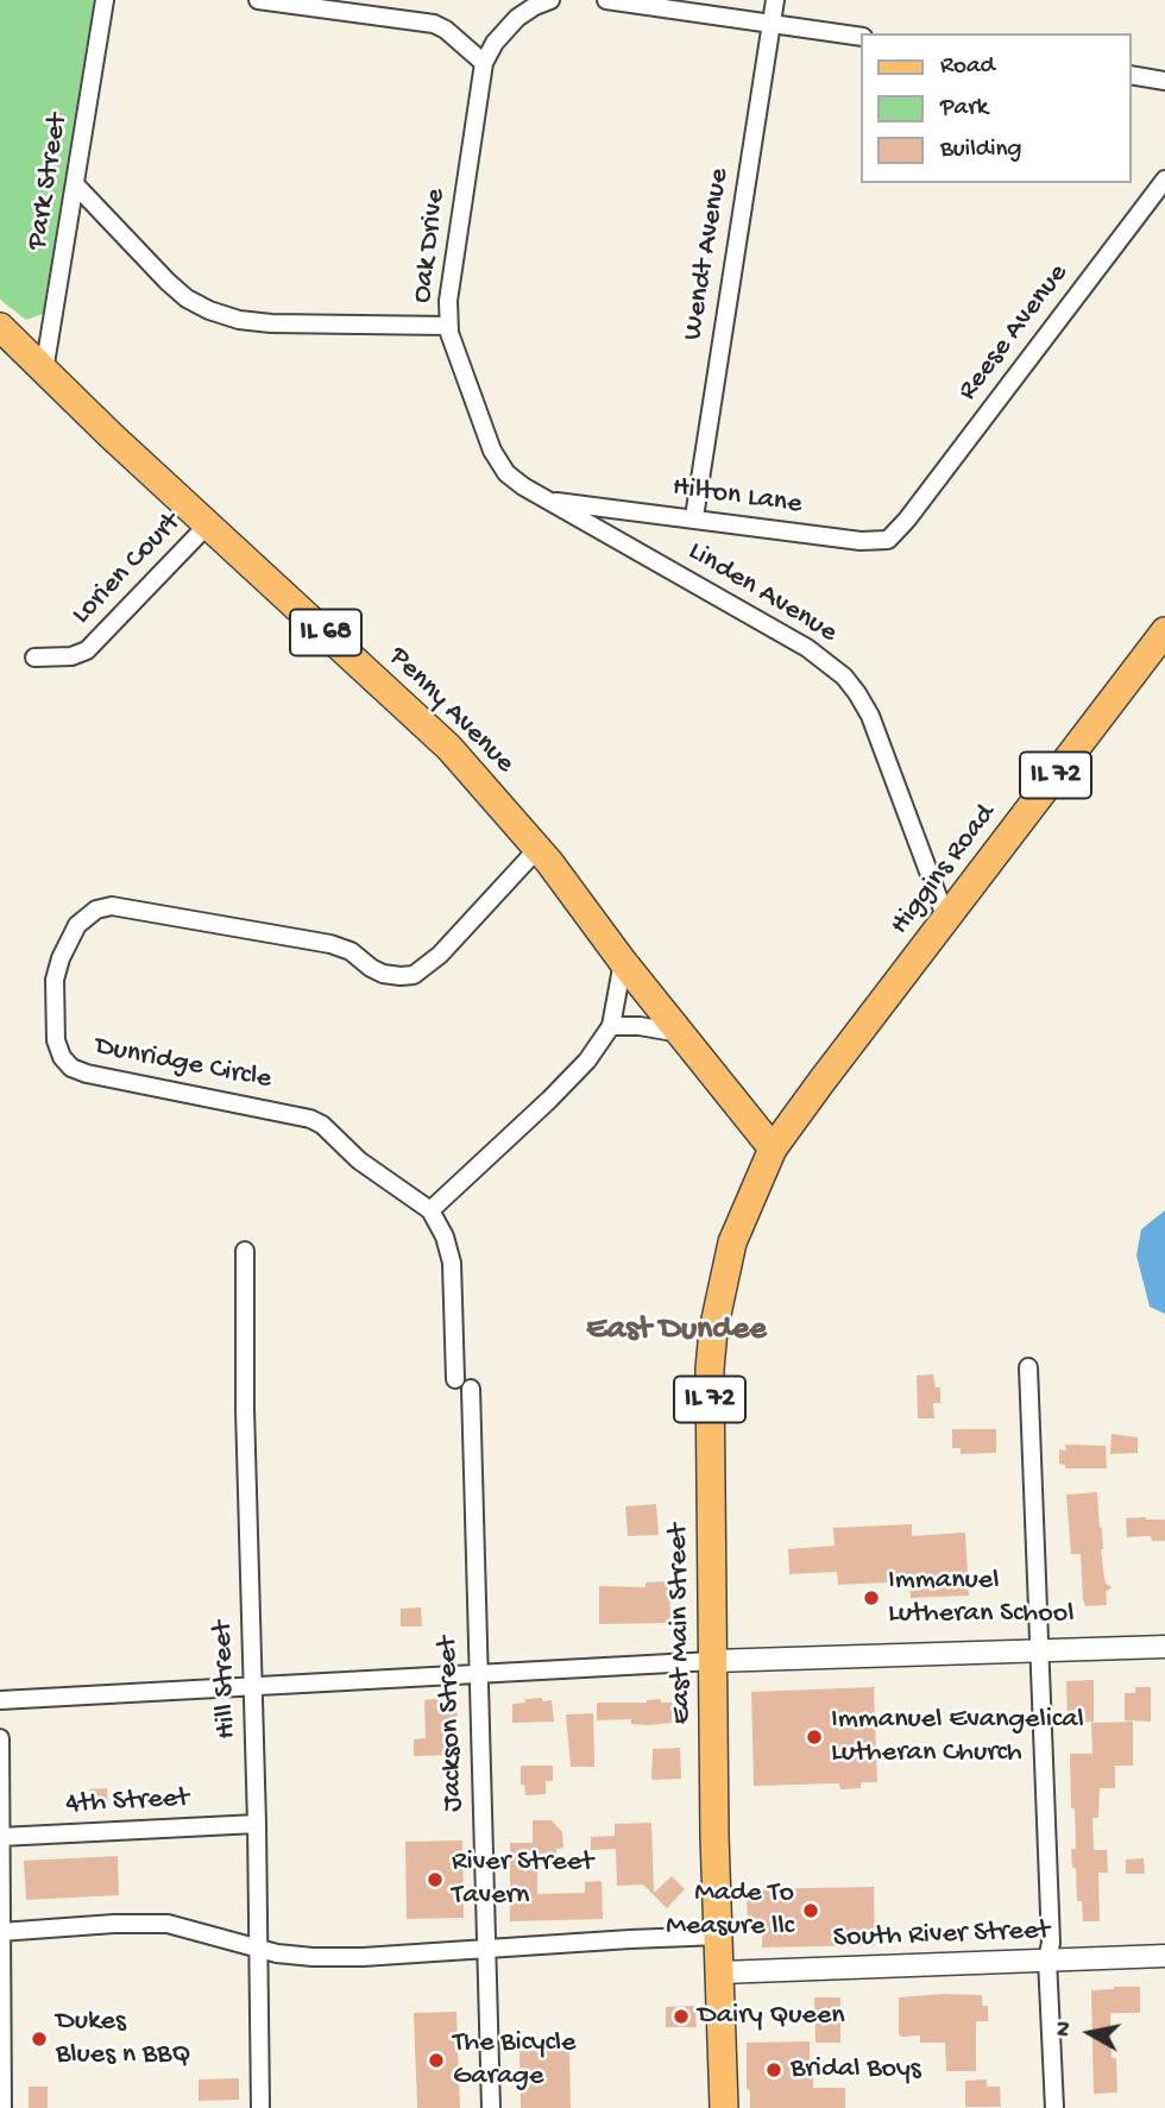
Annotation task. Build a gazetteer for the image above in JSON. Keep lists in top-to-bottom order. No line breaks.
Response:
{"streets":{"main road":["IL 68","Penny Avenue","IL 72","Higgins Road","East Main Street"],"street":["Park Street","Oak Drive","Wendt Avenue","Reese Avenue","Hilton Lane","Lorien Court","Linden Avenue","Dunridge Circle","Hill Street","Jackson Street","4th Street","South River Street"]},"crossings":[["Park Street","Penny Avenue"],["Oak Drive","Hilton Lane"],["Oak Drive","Linden Avenue"],["Wendt Avenue","Hilton Lane"],["Reese Avenue","Hilton Lane"],["Hilton Lane","Linden Avenue"],["Lorien Court","Penny Avenue"],["Linden Avenue","Higgins Road"],["Penny Avenue","Higgins Road"],["Penny Avenue","Dunridge Circle"],["Penny Avenue","East Main Street"],["Higgins Road","East Main Street"],["East Main Street","South River Street"],["Hill Street","4th Street"]],"districts":["East Dundee"],"places":["Immanuel Lutheran School","Immanuel Evangelical Lutheran Church","River Street Tavern","Made To Measure llc","Dairy Queen","Dukes Blues n BBQ","The Bicycle Garage","Bridal Boys"],"legend":["Road","Park","Building"],"north":"left"}
